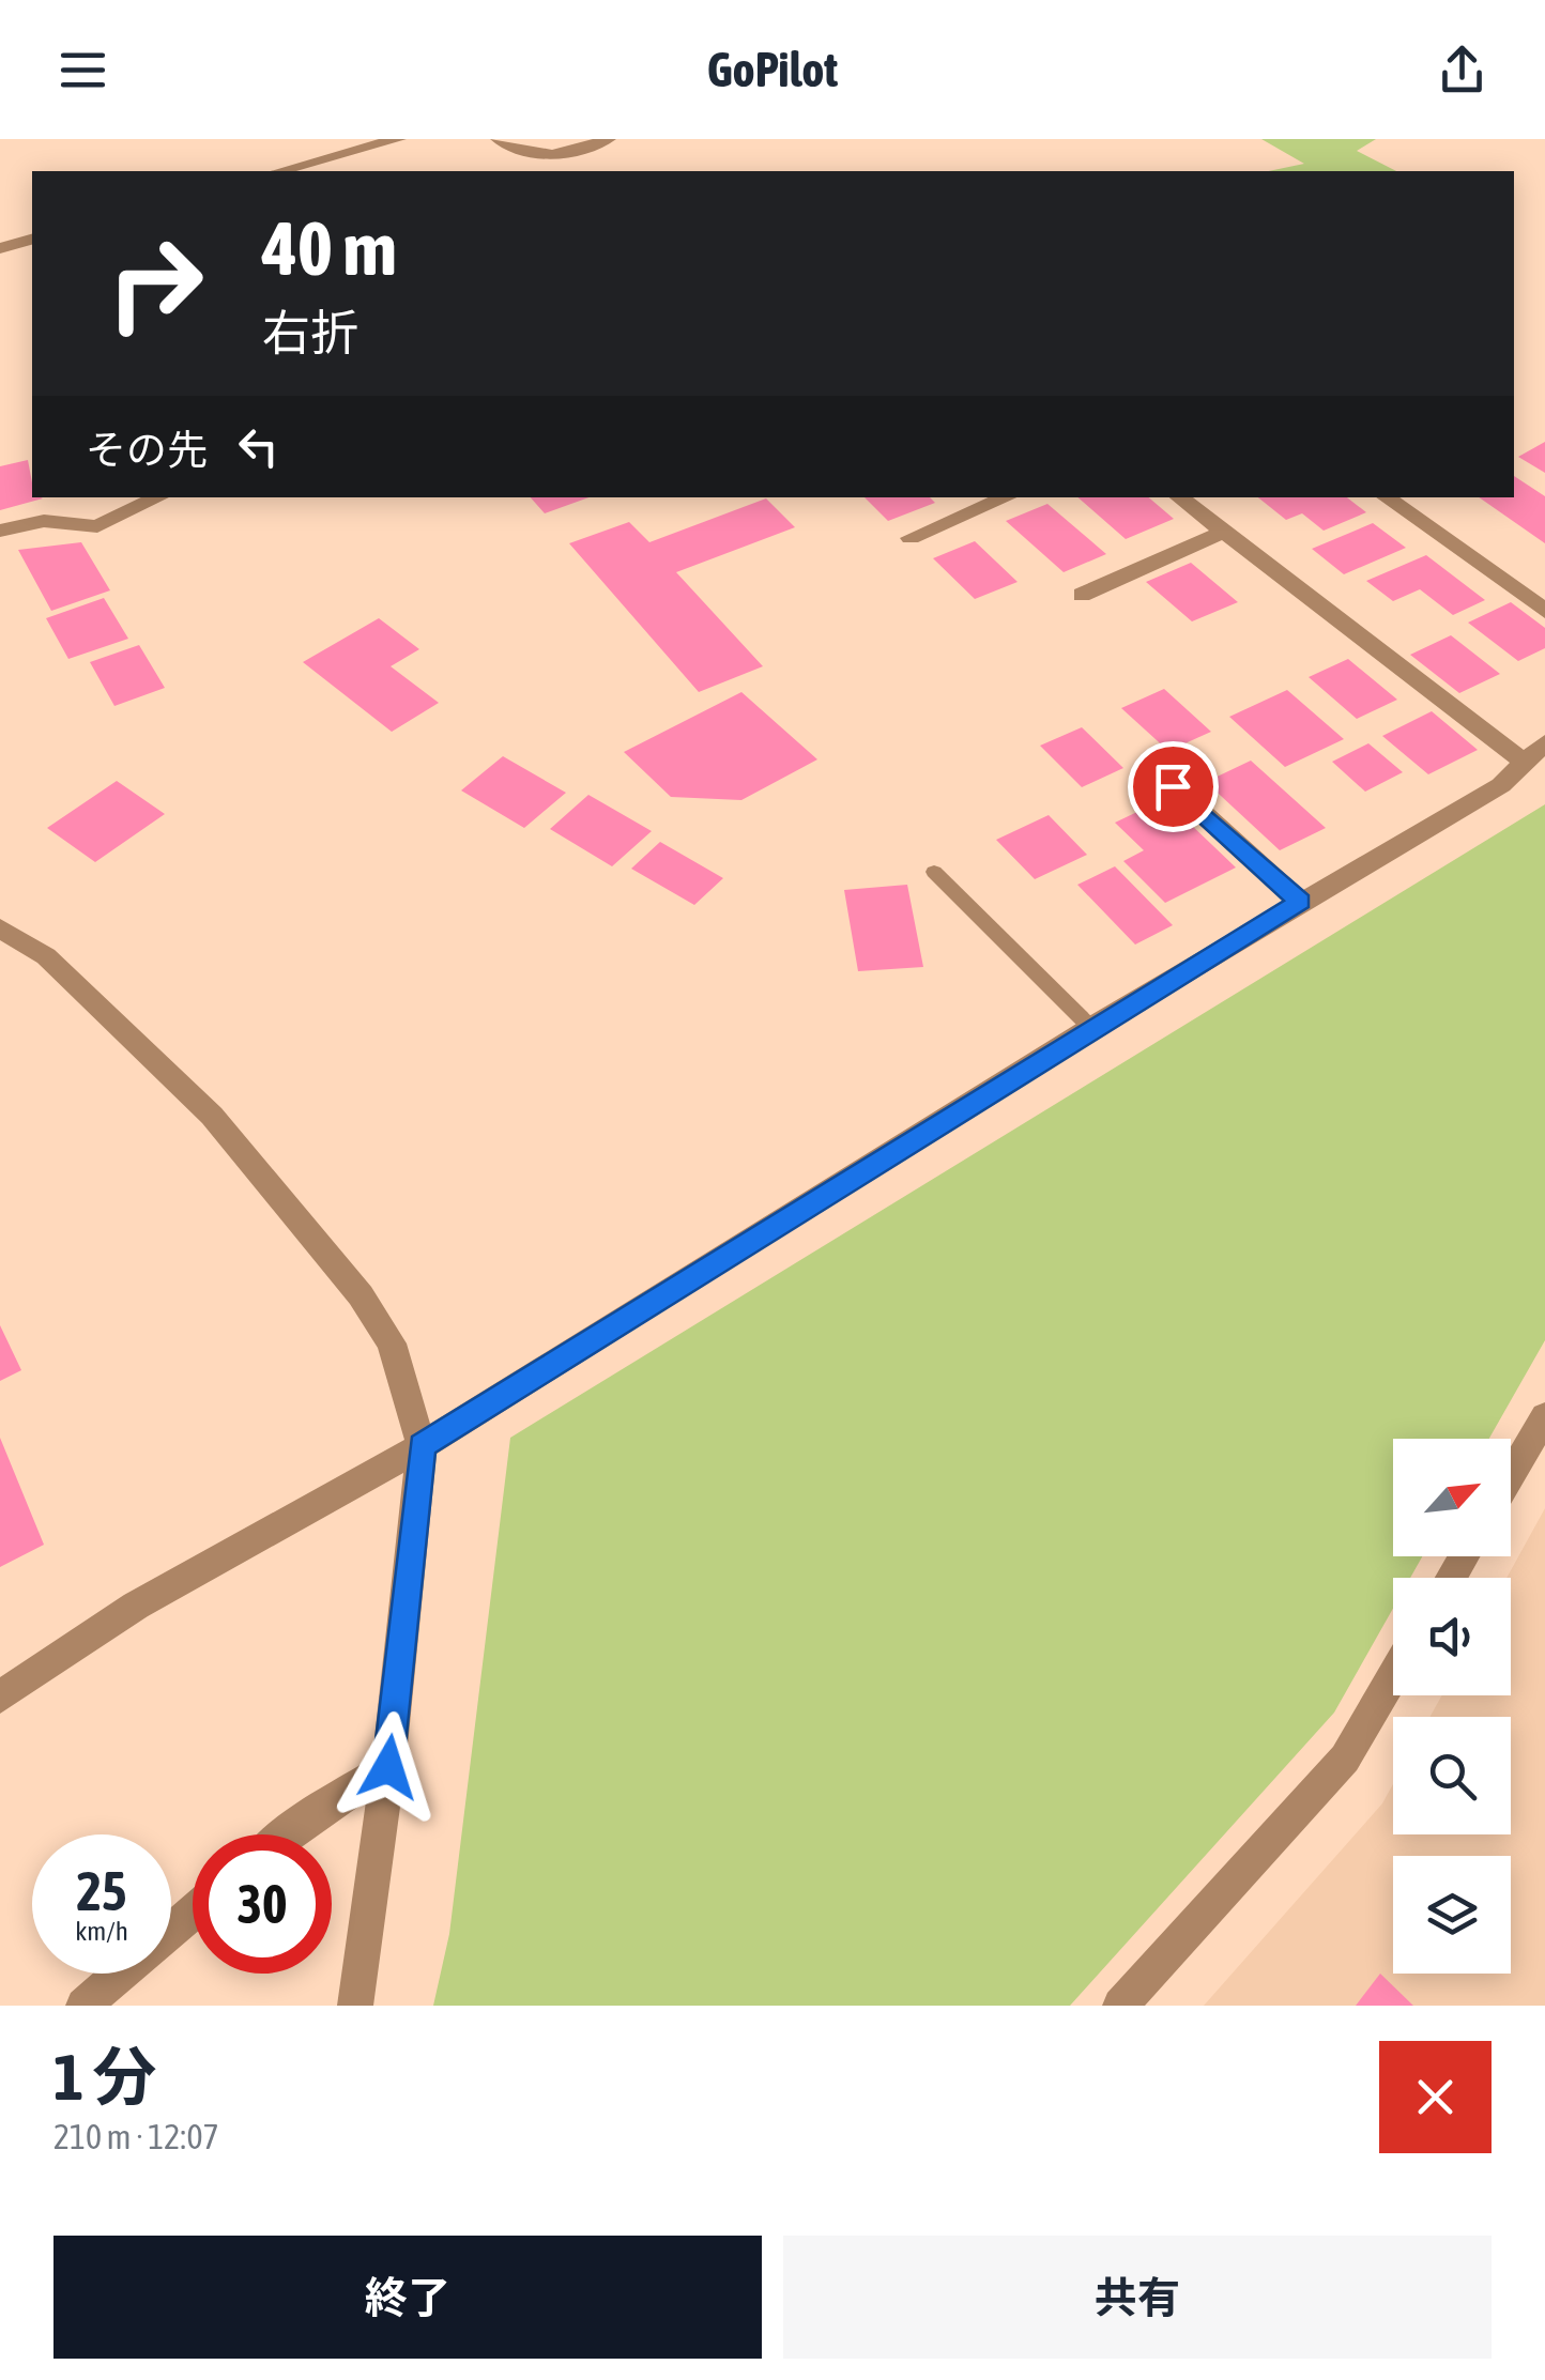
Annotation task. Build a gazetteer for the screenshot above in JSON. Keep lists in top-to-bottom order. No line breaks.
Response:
{"north":"top right","page":{"header":"GoPilot","turn":["40 m","右折"],"then":"その先","speed":"25 km/h","limit":"30","heading":["1 分","210 m · 12:07"],"buttons":["終了","共有"]}}
